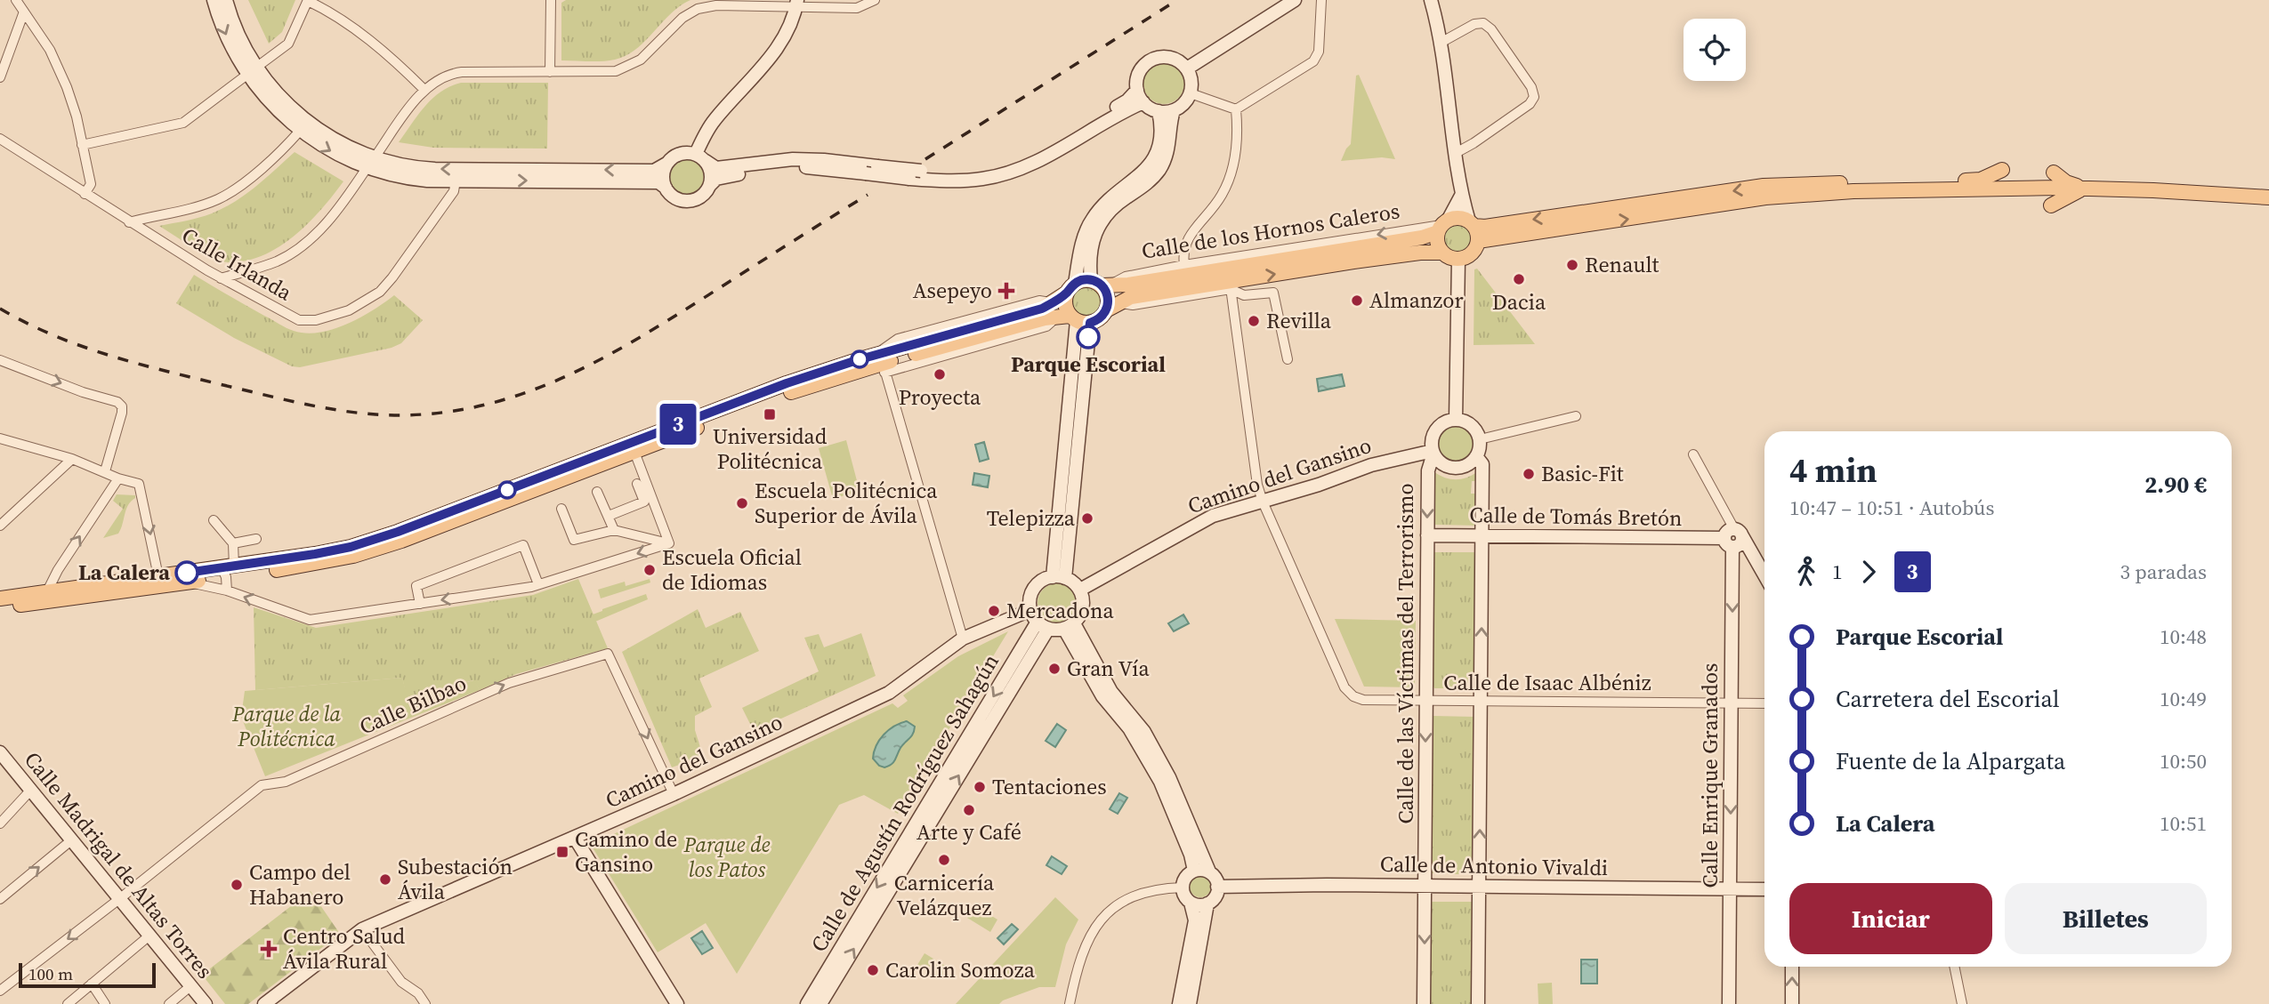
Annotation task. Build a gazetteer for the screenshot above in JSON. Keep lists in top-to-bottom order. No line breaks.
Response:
{"streets":{"main road":["Calle de los Hornos Caleros"],"street":["Calle Irlanda","Camino del Gansino","Calle de Tomás Bretón","Calle de las Víctimas del Terrorismo","Calle de Isaac Albéniz","Calle Bilbao","Calle Enrique Granados","Calle de Agustín Rodríguez Sahagún","Calle Madrigal de Altas Torres","Calle de Antonio Vivaldi"]},"crossings":[["Calle de los Hornos Caleros","Calle de Isaac Albéniz"],["Camino del Gansino","Calle de las Víctimas del Terrorismo"],["Camino del Gansino","Calle de Isaac Albéniz"],["Camino del Gansino","Calle Bilbao"],["Camino del Gansino","Calle de Agustín Rodríguez Sahagún"],["Calle de Tomás Bretón","Calle de las Víctimas del Terrorismo"],["Calle de Tomás Bretón","Calle Enrique Granados"],["Calle de las Víctimas del Terrorismo","Calle de Isaac Albéniz"],["Calle de las Víctimas del Terrorismo","Calle de Antonio Vivaldi"],["Calle de Isaac Albéniz","Calle Enrique Granados"],["Calle Bilbao","Calle Madrigal de Altas Torres"],["Calle Enrique Granados","Calle de Antonio Vivaldi"]],"one_way":["Calle Enrique Granados"],"parks":["Parque de la Politécnica","Parque de los Patos"],"places":{"other":["Renault","Dacia","Almanzor","Revilla","Parque Escorial","Proyecta","Basic-Fit","Escuela Politécnica Superior de Ávila","Telepizza","Escuela Oficial de Idiomas","La Calera","Mercadona","Gran Vía","Tentaciones","Arte y Café","Carnicería Velázquez","Subestación Ávila","Campo del Habanero","Carolin Somoza"],"health":["Asepeyo","Centro Salud Ávila Rural"],"transit":["Universidad Politécnica","Camino de Gansino"]},"lines":["bus line 3"],"scale_bar":"100 m","page":{"on_map":"3","heading":["4 min","10:47 – 10:51 · Autobús","2.90 €"],"legs":["1","3","3 paradas"],"list":[{"name":"Parque Escorial","value":"10:48"},{"name":"Carretera del Escorial","value":"10:49"},{"name":"Fuente de la Alpargata","value":"10:50"},{"name":"La Calera","value":"10:51"}],"buttons":["Iniciar","Billetes"],"scale":"100 m"}}
